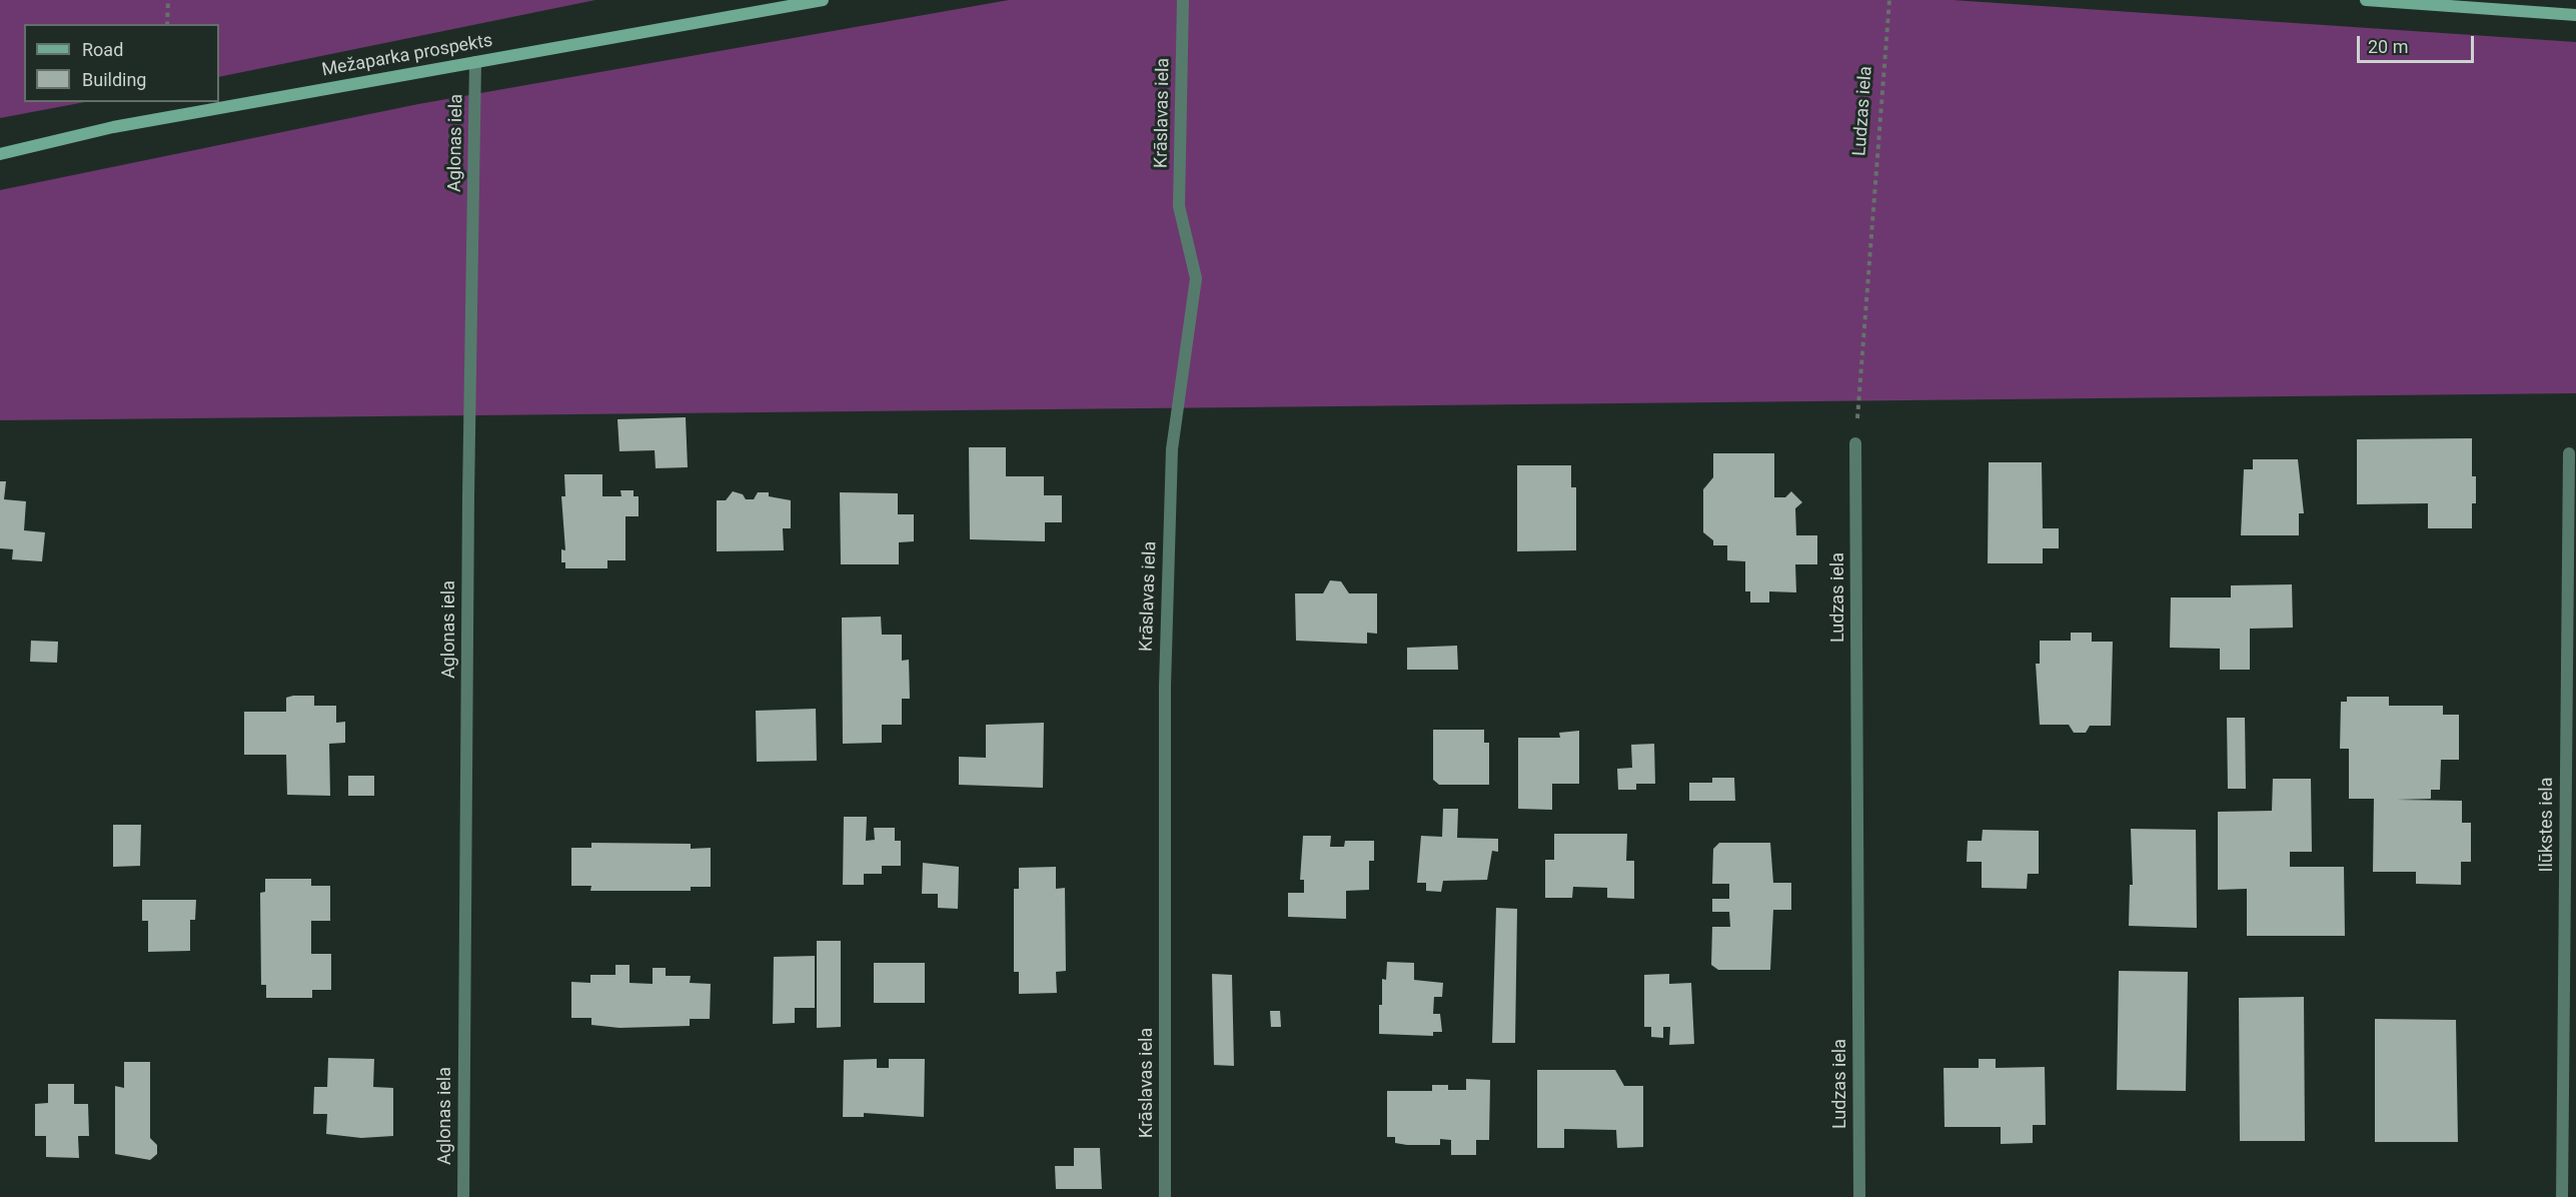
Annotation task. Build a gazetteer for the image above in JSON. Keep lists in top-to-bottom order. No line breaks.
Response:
{"streets":{"main road":["Mežaparka prospekts"],"street":["Ludzas iela","Krāslavas iela","Aglonas iela","Ilūkstes iela"]},"crossings":[["Mežaparka prospekts","Aglonas iela"]],"legend":["Road","Building"],"scale_bar":"20 m"}
